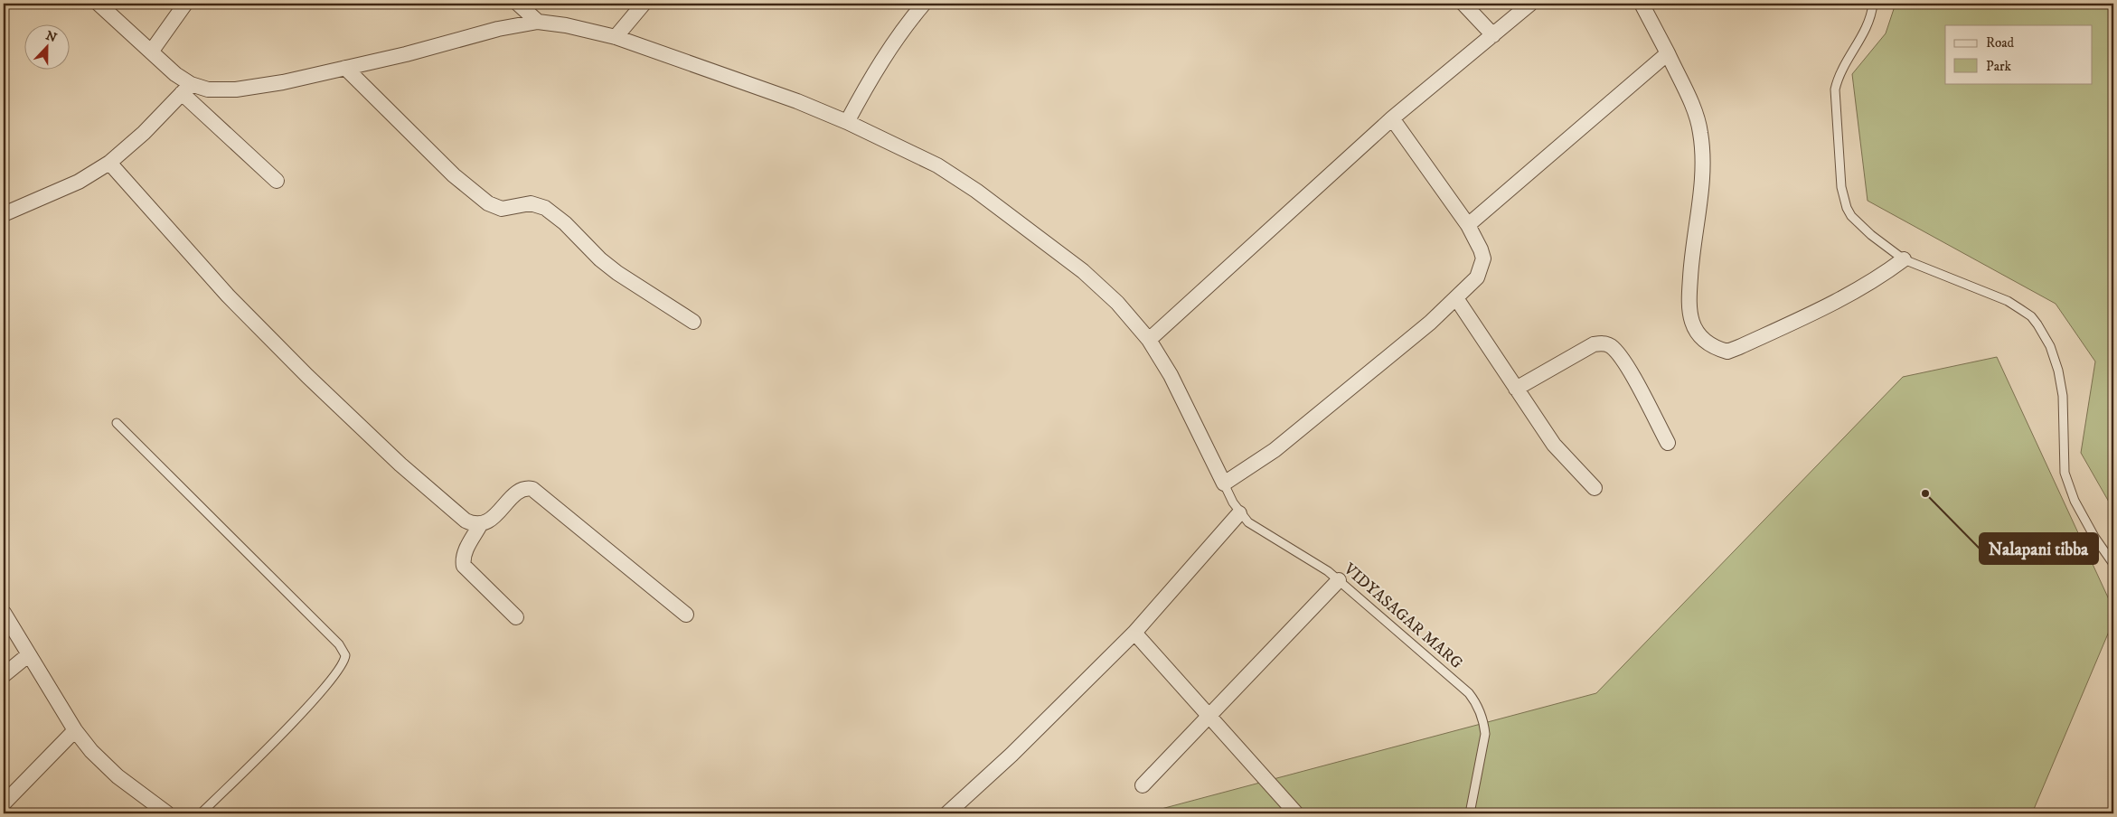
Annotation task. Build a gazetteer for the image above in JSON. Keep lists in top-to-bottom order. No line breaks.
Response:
{"streets":{"lane":["VIDYASAGAR MARG"]},"places":["Nalapani tibba"],"legend":["Road","Park"],"north":"top"}
